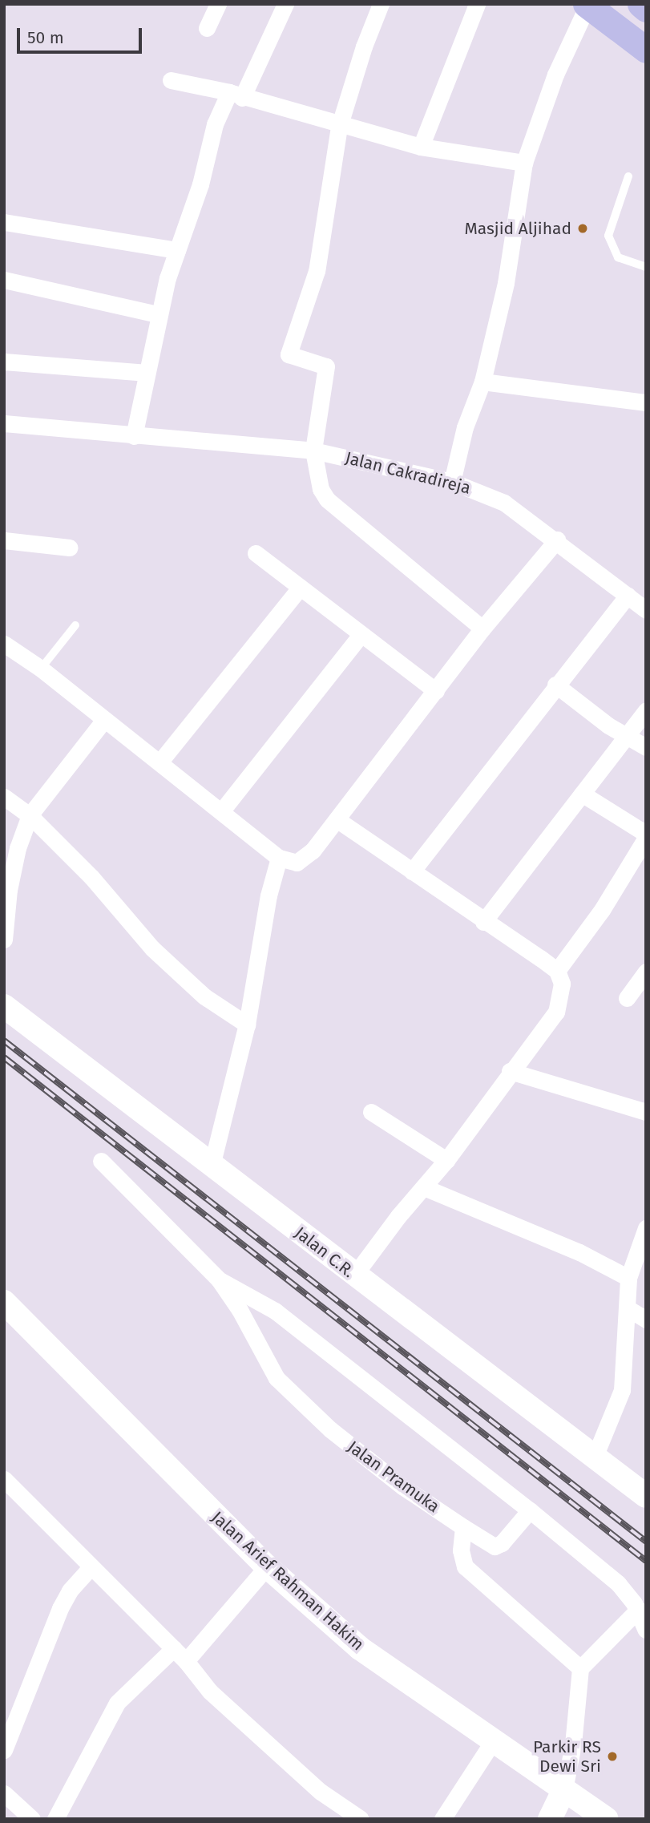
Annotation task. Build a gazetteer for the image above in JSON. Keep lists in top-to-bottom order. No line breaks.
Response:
{"streets":{"street":["Jalan Cakradireja","Jalan C.R.","Jalan Pramuka","Jalan Arief Rahman Hakim"]},"places":["Masjid Aljihad","Parkir RS Dewi Sri"],"scale_bar":"50 m"}
